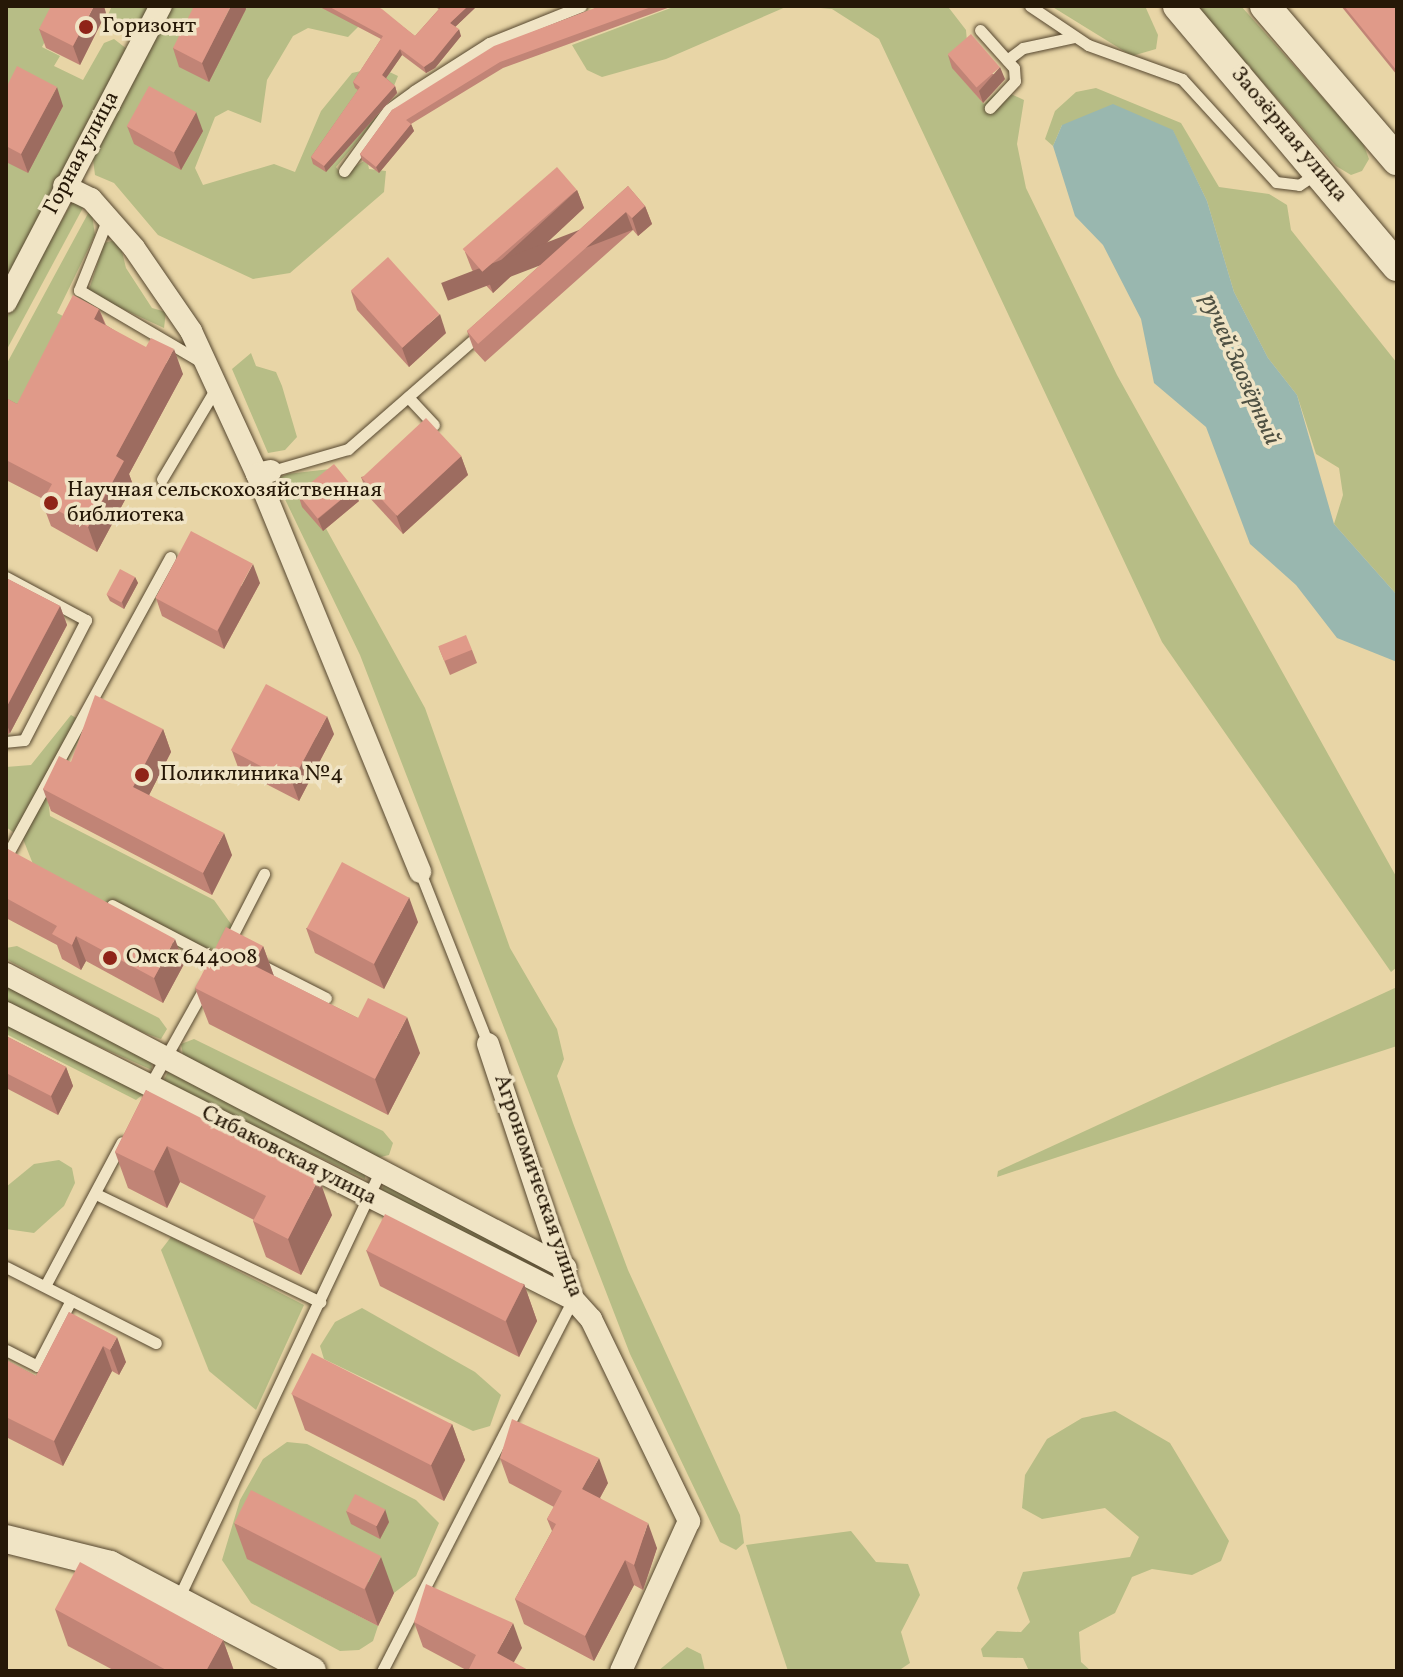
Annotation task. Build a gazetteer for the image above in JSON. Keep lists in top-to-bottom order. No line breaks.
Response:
{"streets":{"main road":["Заозёрная улица"],"street":["Горная улица","Сибаковская улица","Агрономическая улица"]},"crossings":[["Сибаковская улица","Агрономическая улица"]],"water":["ручей Заозёрный"],"places":["Горизонт","Научная сельскохозяйственная библиотека","Поликлиника №4","Омск 644008"]}
